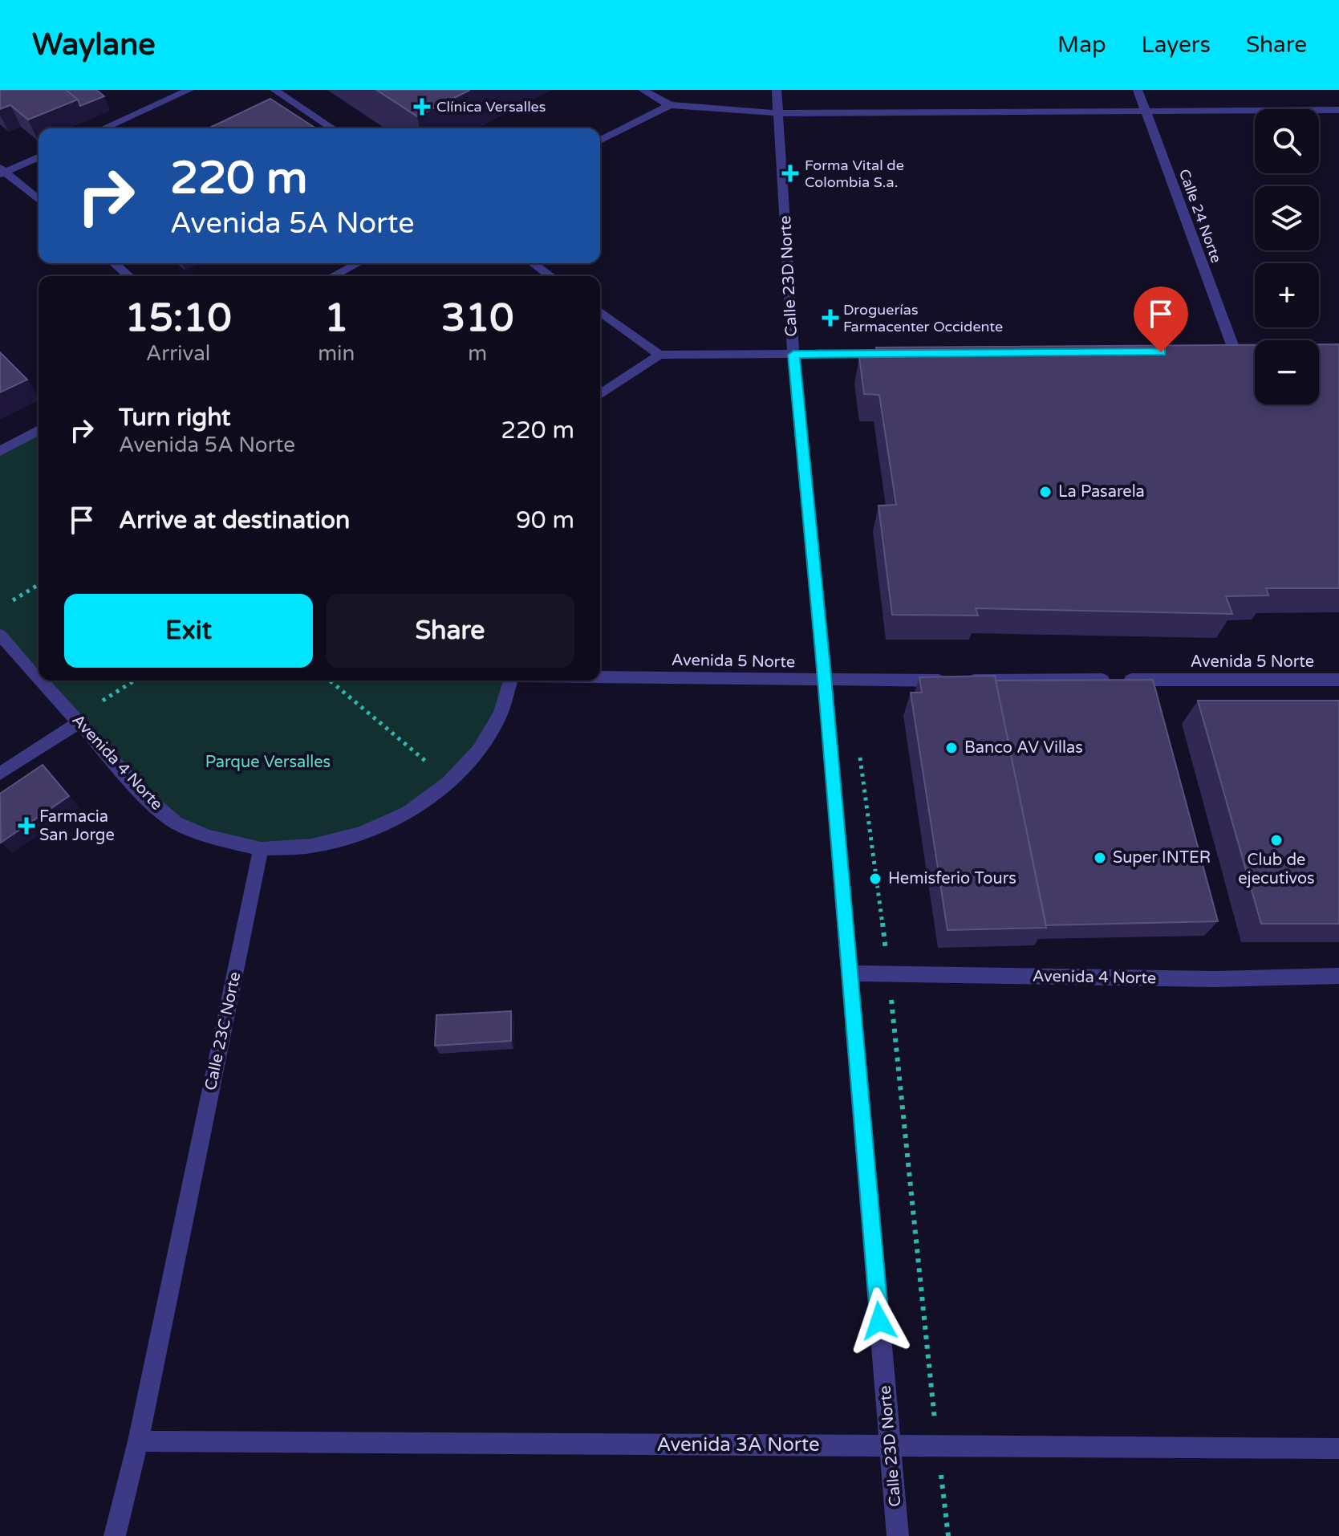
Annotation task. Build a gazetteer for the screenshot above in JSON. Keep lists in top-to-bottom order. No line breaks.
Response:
{"streets":{"street":["Calle 24 Norte","Calle 23D Norte","Avenida 5 Norte","Avenida 4 Norte","Calle 23C Norte","Avenida 3A Norte"]},"crossings":[["Calle 23D Norte","Avenida 5 Norte"],["Calle 23D Norte","Avenida 4 Norte"],["Calle 23D Norte","Avenida 3A Norte"],["Avenida 4 Norte","Calle 23C Norte"],["Calle 23C Norte","Avenida 3A Norte"]],"parks":["Parque Versalles"],"places":{"health":["Clínica Versalles","Forma Vital de Colombia S.a.","Droguerías Farmacenter Occidente","Farmacia San Jorge"],"other":["La Pasarela","Banco AV Villas","Club de ejecutivos","Super INTER","Hemisferio Tours"]},"page":{"header":"Waylane","nav":["Map","Layers","Share"],"map_buttons":["+","−"],"turn":["220 m","Avenida 5A Norte"],"eta":["15:10","Arrival","1","min","310","m"],"list":[{"name":"Turn right","note":"Avenida 5A Norte","value":"220 m"},{"name":"Arrive at destination","value":"90 m"}],"buttons":["Exit","Share"]}}
